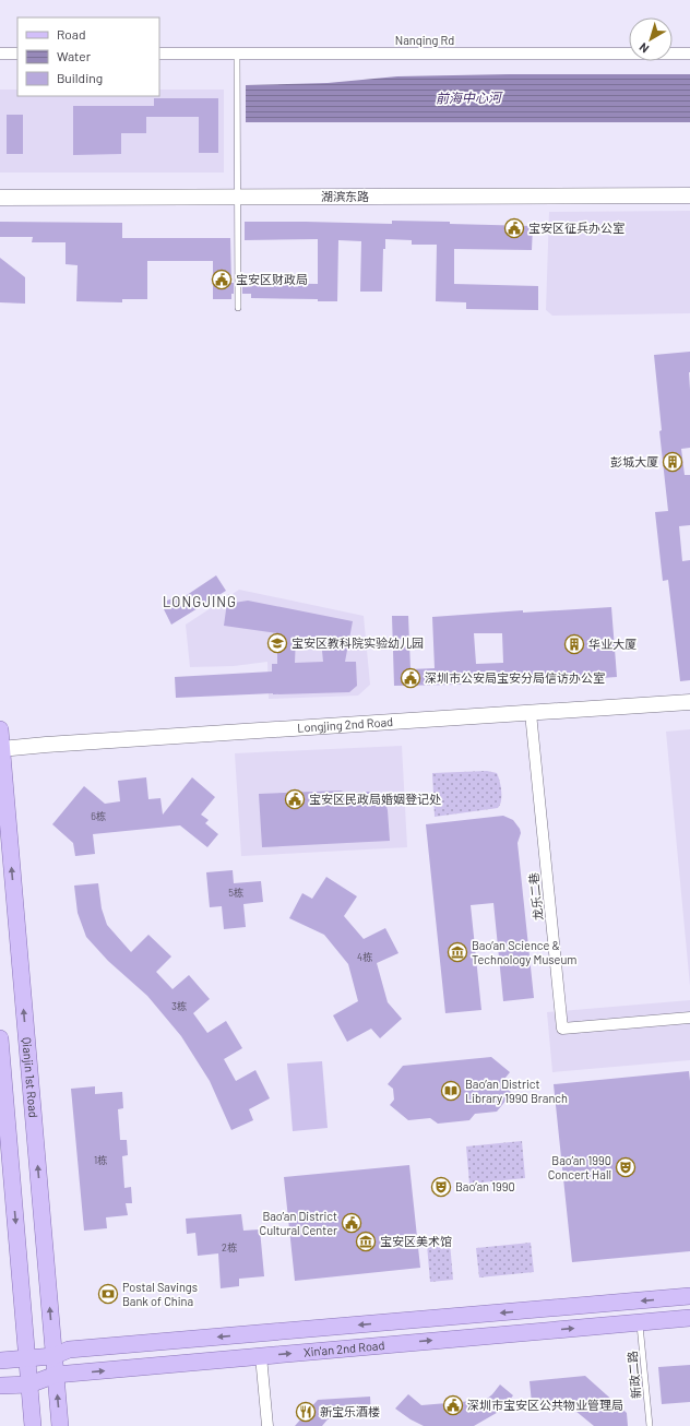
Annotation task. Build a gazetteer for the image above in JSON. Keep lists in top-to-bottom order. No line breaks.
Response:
{"streets":{"main road":["湖滨东路","Longjing 2nd Road","Qianjin 1st Road","Xin'an 2nd Road"],"street":["Nanqing Rd","龙乐二巷"],"lane":["新政二路"]},"crossings":[["Longjing 2nd Road","龙乐二巷"],["Longjing 2nd Road","Qianjin 1st Road"],["Qianjin 1st Road","Xin'an 2nd Road"],["Xin'an 2nd Road","新政二路"]],"districts":["LONGJING"],"water":["前海中心河"],"places":{"public building":["宝安区征兵办公室","宝安区财政局","深圳市公安局宝安分局信访办公室","宝安区民政局婚姻登记处","Bao’an District Cultural Center","深圳市宝安区公共物业管理局"],"building":["彭城大厦","华业大厦"],"school or university":["宝安区教科院实验幼儿园"],"museum":["Bao’an Science & Technology Museum","宝安区美术馆"],"library":["Bao’an District Library 1990 Branch"],"theatre":["Bao’an 1990 Concert Hall","Bao’an 1990"],"bank":["Postal Savings Bank of China"],"restaurant":["新宝乐酒楼"]},"house_numbers":["6栋","5栋","4栋","3栋","1栋","2栋"],"legend":["Road","Water","Building"],"north":"bottom left"}
